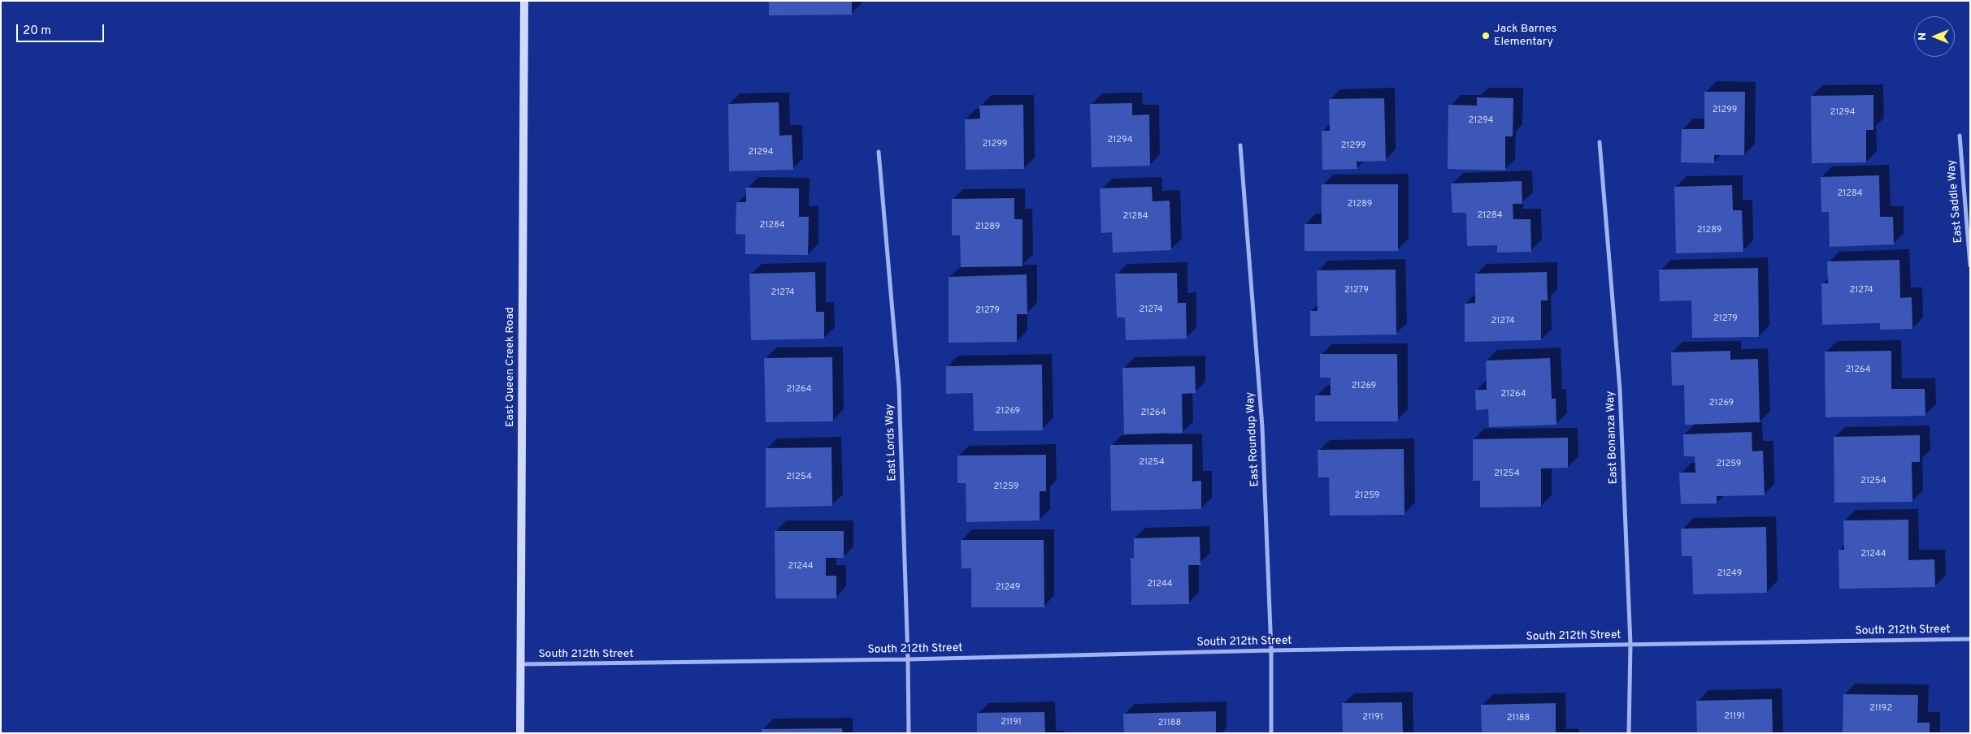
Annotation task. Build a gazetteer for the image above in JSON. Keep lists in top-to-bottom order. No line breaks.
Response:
{"streets":{"main road":["East Queen Creek Road"],"street":["East Saddle Way","East Bonanza Way","East Roundup Way","East Lords Way","South 212th Street"]},"crossings":[["East Queen Creek Road","South 212th Street"],["East Bonanza Way","South 212th Street"],["East Roundup Way","South 212th Street"],["East Lords Way","South 212th Street"]],"places":["Jack Barnes Elementary"],"house_numbers":["21299","21294","21294","21294","21299","21299","21294","21284","21289","21284","21284","21284","21289","21289","21279","21274","21274","21274","21279","21279","21274","21264","21269","21264","21264","21269","21269","21264","21254","21259","21254","21254","21254","21259","21259","21244","21244","21249","21244","21249","21192","21191","21191","21188","21191","21188"],"scale_bar":"20 m","north":"left"}
